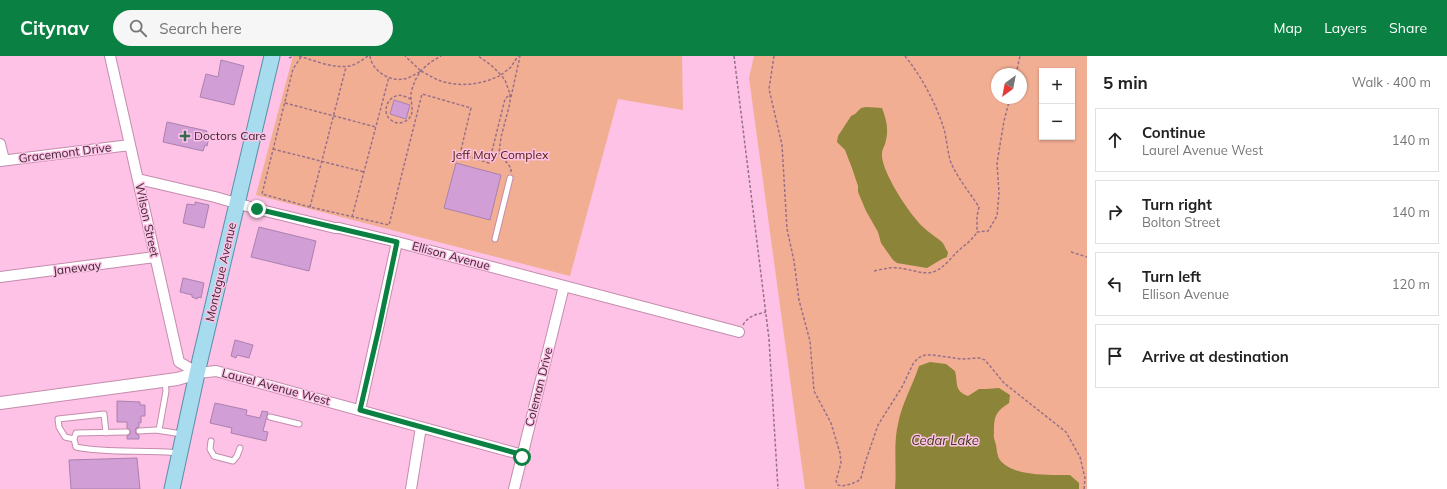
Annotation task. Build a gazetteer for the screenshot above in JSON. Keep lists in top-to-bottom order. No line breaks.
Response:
{"streets":{"main road":["Montague Avenue"],"street":["Gracemont Drive","Wilson Street","Ellison Avenue","Janeway","Laurel Avenue West","Coleman Drive"]},"crossings":[["Gracemont Drive","Wilson Street"],["Wilson Street","Ellison Avenue"],["Wilson Street","Janeway"],["Wilson Street","Montague Avenue"],["Wilson Street","Laurel Avenue West"],["Ellison Avenue","Montague Avenue"],["Ellison Avenue","Coleman Drive"],["Montague Avenue","Laurel Avenue West"],["Laurel Avenue West","Coleman Drive"]],"water":["Cedar Lake"],"parks":["Jeff May Complex"],"places":{"health":["Doctors Care"]},"north":"bottom left","page":{"header":"Citynav","search":"Search here","nav":["Map","Layers","Share"],"heading":["5 min","Walk · 400 m"],"map_buttons":["+","−"],"list":[["Continue","Laurel Avenue West","140 m"],["Turn right","Bolton Street","140 m"],["Turn left","Ellison Avenue","120 m"],"Arrive at destination"]}}
